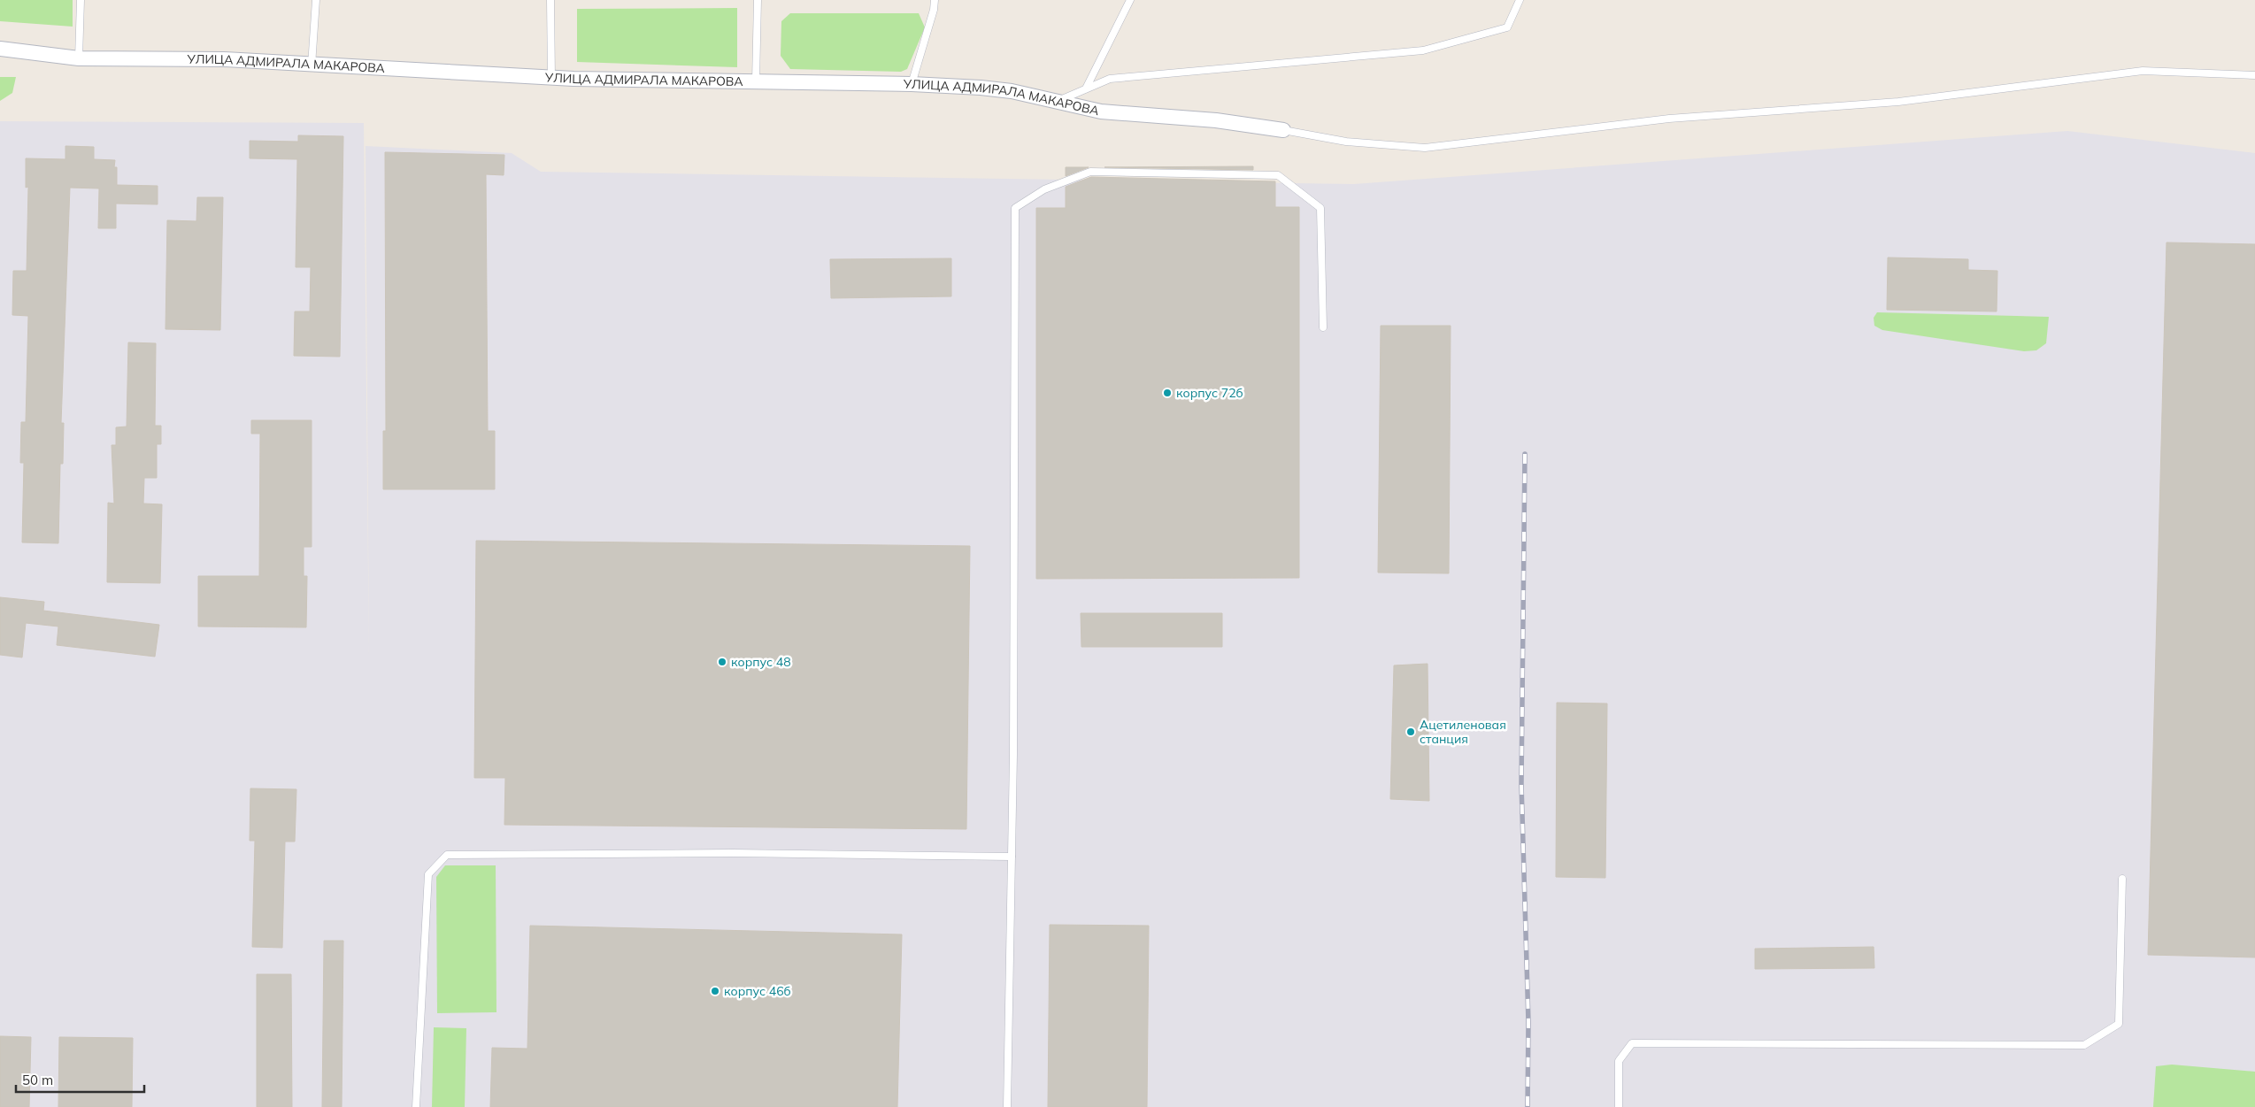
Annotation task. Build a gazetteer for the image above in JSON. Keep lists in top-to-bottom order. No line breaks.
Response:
{"streets":{"street":["УЛИЦА АДМИРАЛА МАКАРОВА"]},"places":["корпус 72б","корпус 48","Ацетиленовая станция","корпус 46б"],"scale_bar":"50 m"}
